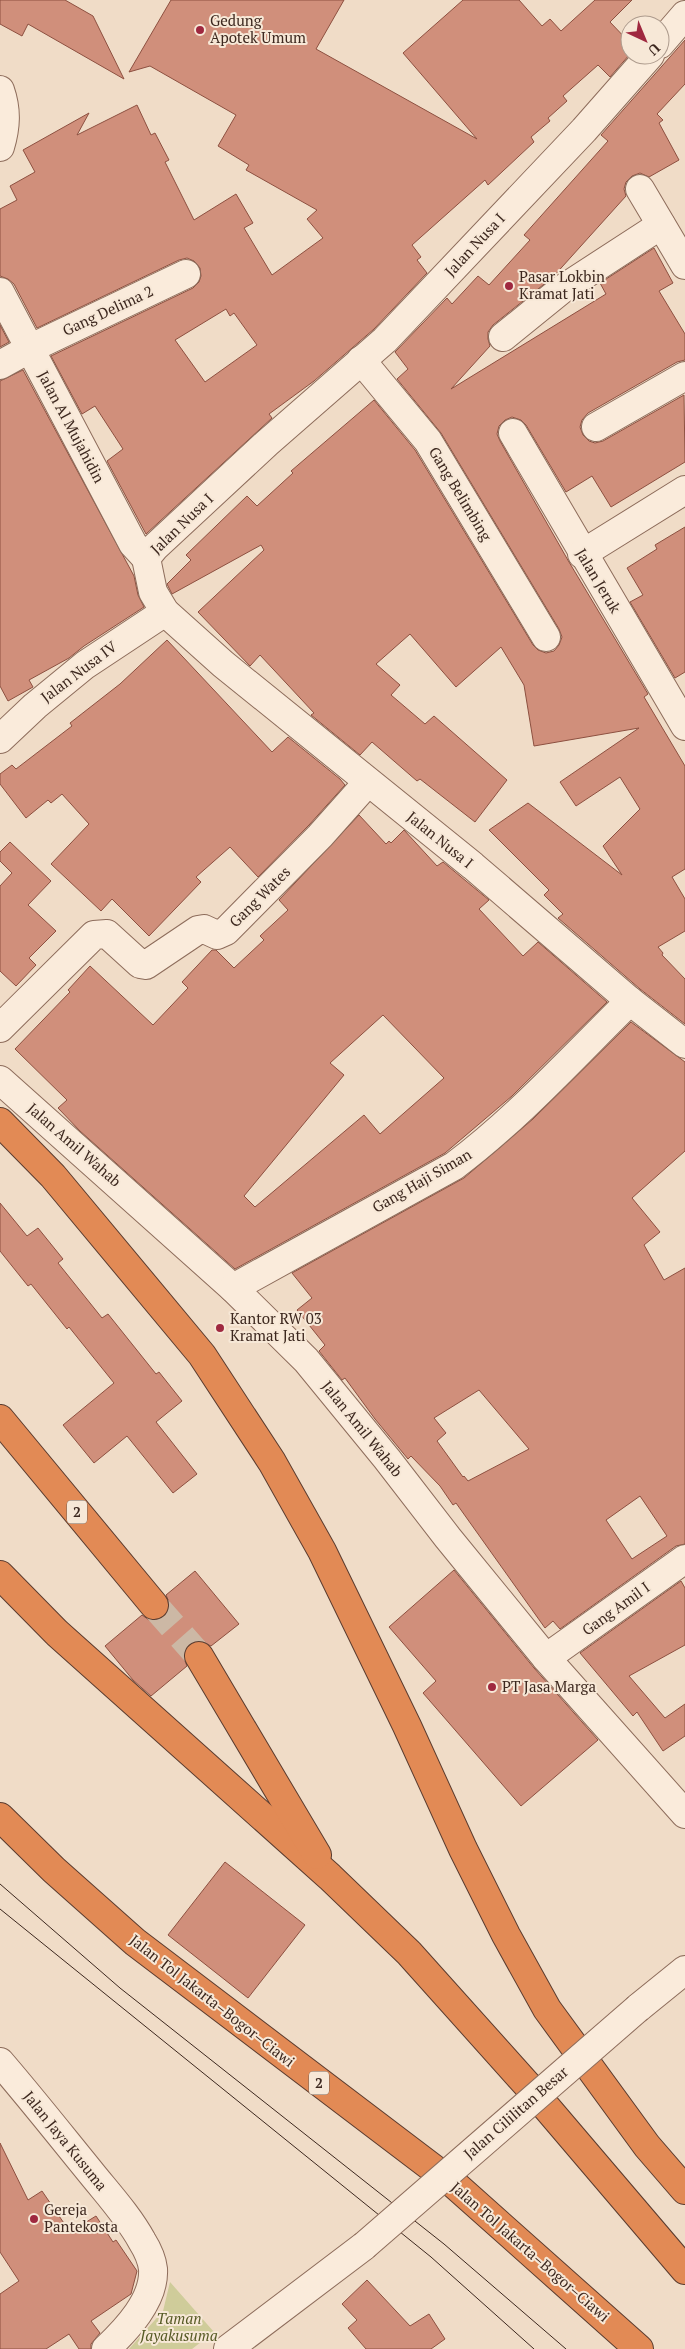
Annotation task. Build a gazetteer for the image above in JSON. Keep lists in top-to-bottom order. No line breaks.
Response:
{"streets":{"highway":["2","Jalan Tol Jakarta–Bogor–Ciawi"],"street":["Jalan Nusa I","Gang Delima 2","Jalan Al Mujahidin","Gang Belimbing","Jalan Jeruk","Jalan Nusa IV","Gang Wates","Jalan Amil Wahab","Gang Haji Siman","Gang Amil I","Jalan Cililitan Besar","Jalan Jaya Kusuma"]},"crossings":[["Jalan Nusa I","Jalan Al Mujahidin"],["Jalan Nusa I","Gang Belimbing"],["Jalan Nusa I","Jalan Nusa IV"],["Jalan Nusa I","Gang Wates"],["Jalan Nusa I","Gang Haji Siman"],["Gang Delima 2","Jalan Al Mujahidin"],["Jalan Amil Wahab","Gang Haji Siman"],["Jalan Amil Wahab","Gang Amil I"]],"parks":["Taman Jayakusuma"],"places":["Gedung Apotek Umum","Pasar Lokbin Kramat Jati","Kantor RW 03 Kramat Jati","PT Jasa Marga","Gereja Pantekosta"],"north":"bottom right"}
